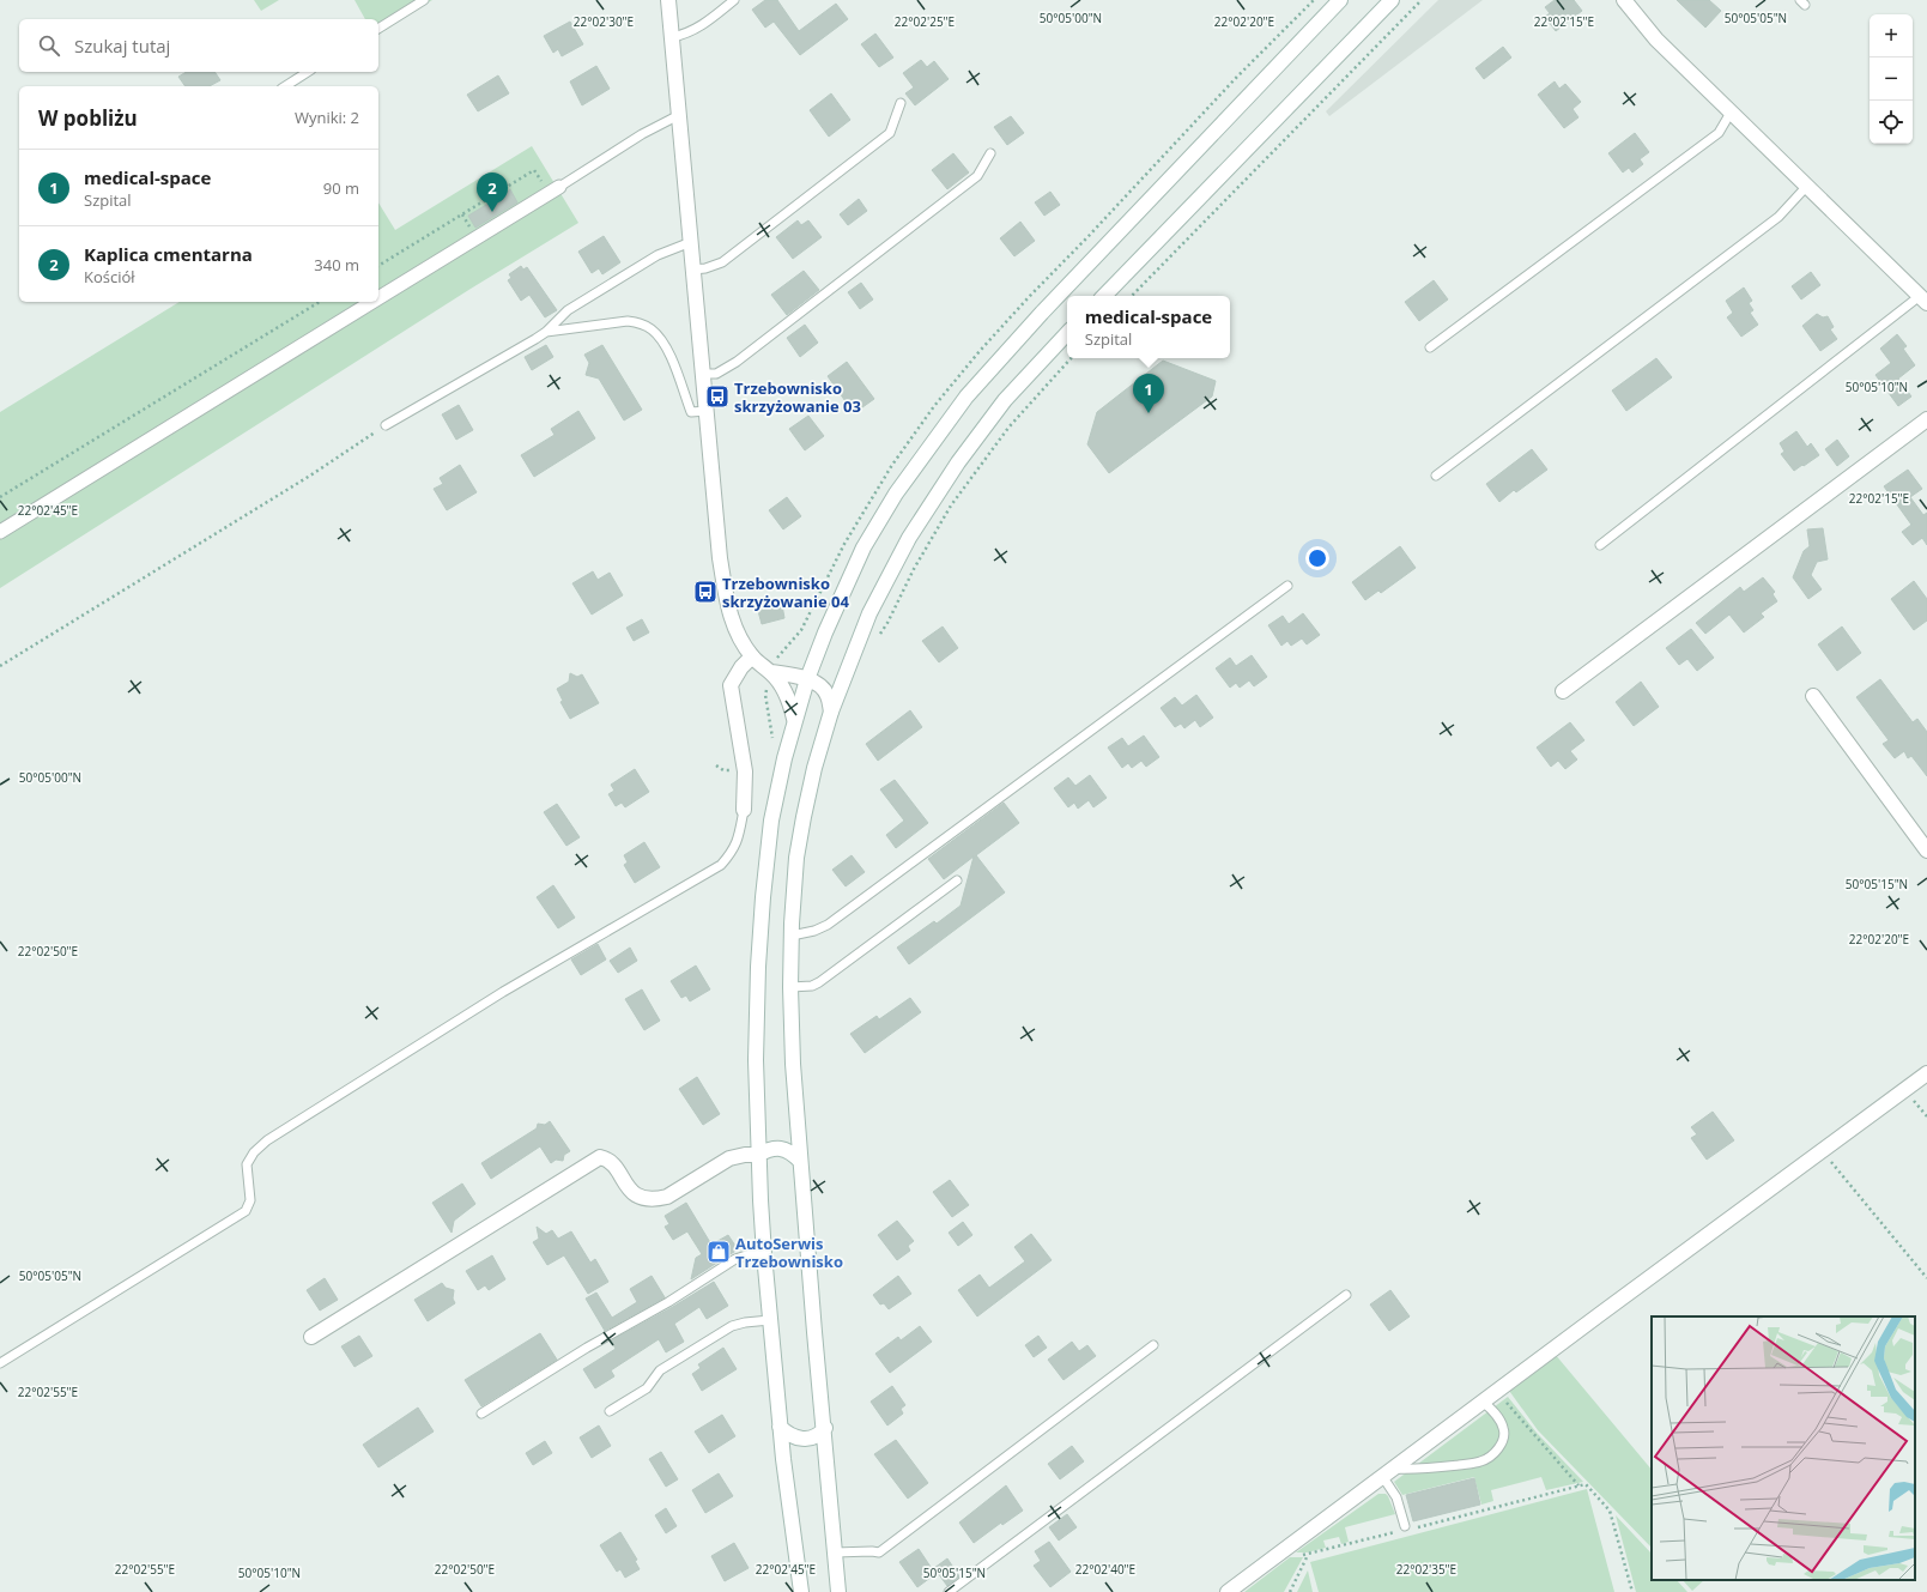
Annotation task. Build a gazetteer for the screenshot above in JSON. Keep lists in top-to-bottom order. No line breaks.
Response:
{"places":{"bus stop":["Trzebownisko skrzyżowanie 03","Trzebownisko skrzyżowanie 04"],"shop":["AutoSerwis Trzebownisko"]},"page":{"map_buttons":["+","−"],"search":"Szukaj tutaj","heading":["W pobliżu","Wyniki: 2"],"list":[{"mark":"1","name":"medical-space","note":"Szpital","value":"90 m"},{"mark":"2","name":"Kaplica cmentarna","note":"Kościół","value":"340 m"}],"pins":["2","1"],"popup":["medical-space","Szpital"]},"coordinates":["50°05'00\"N","50°05'05\"N","22°02'30\"E","22°02'25\"E","22°02'20\"E","22°02'15\"E","50°05'10\"N","22°02'45\"E","50°05'15\"N","22°02'50\"E","22°02'55\"E","22°02'40\"E","22°02'35\"E"]}
